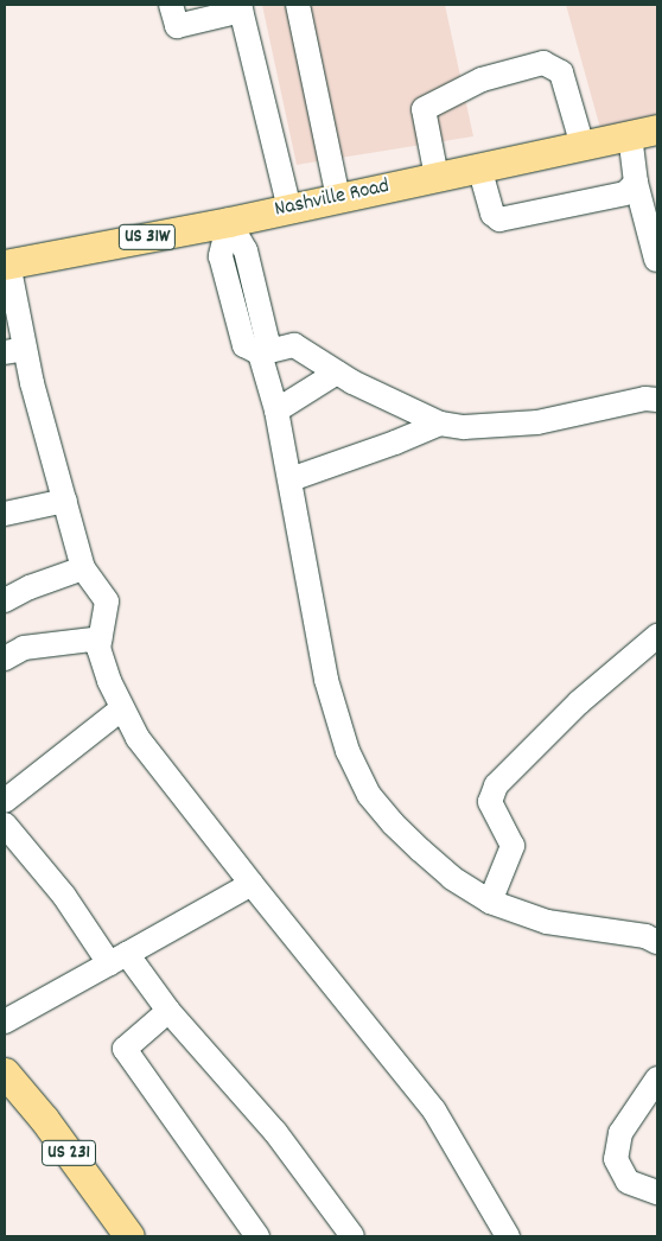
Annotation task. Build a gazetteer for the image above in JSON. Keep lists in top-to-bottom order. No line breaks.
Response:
{"streets":{"main road":["Nashville Road","US 31W","US 231"]}}
